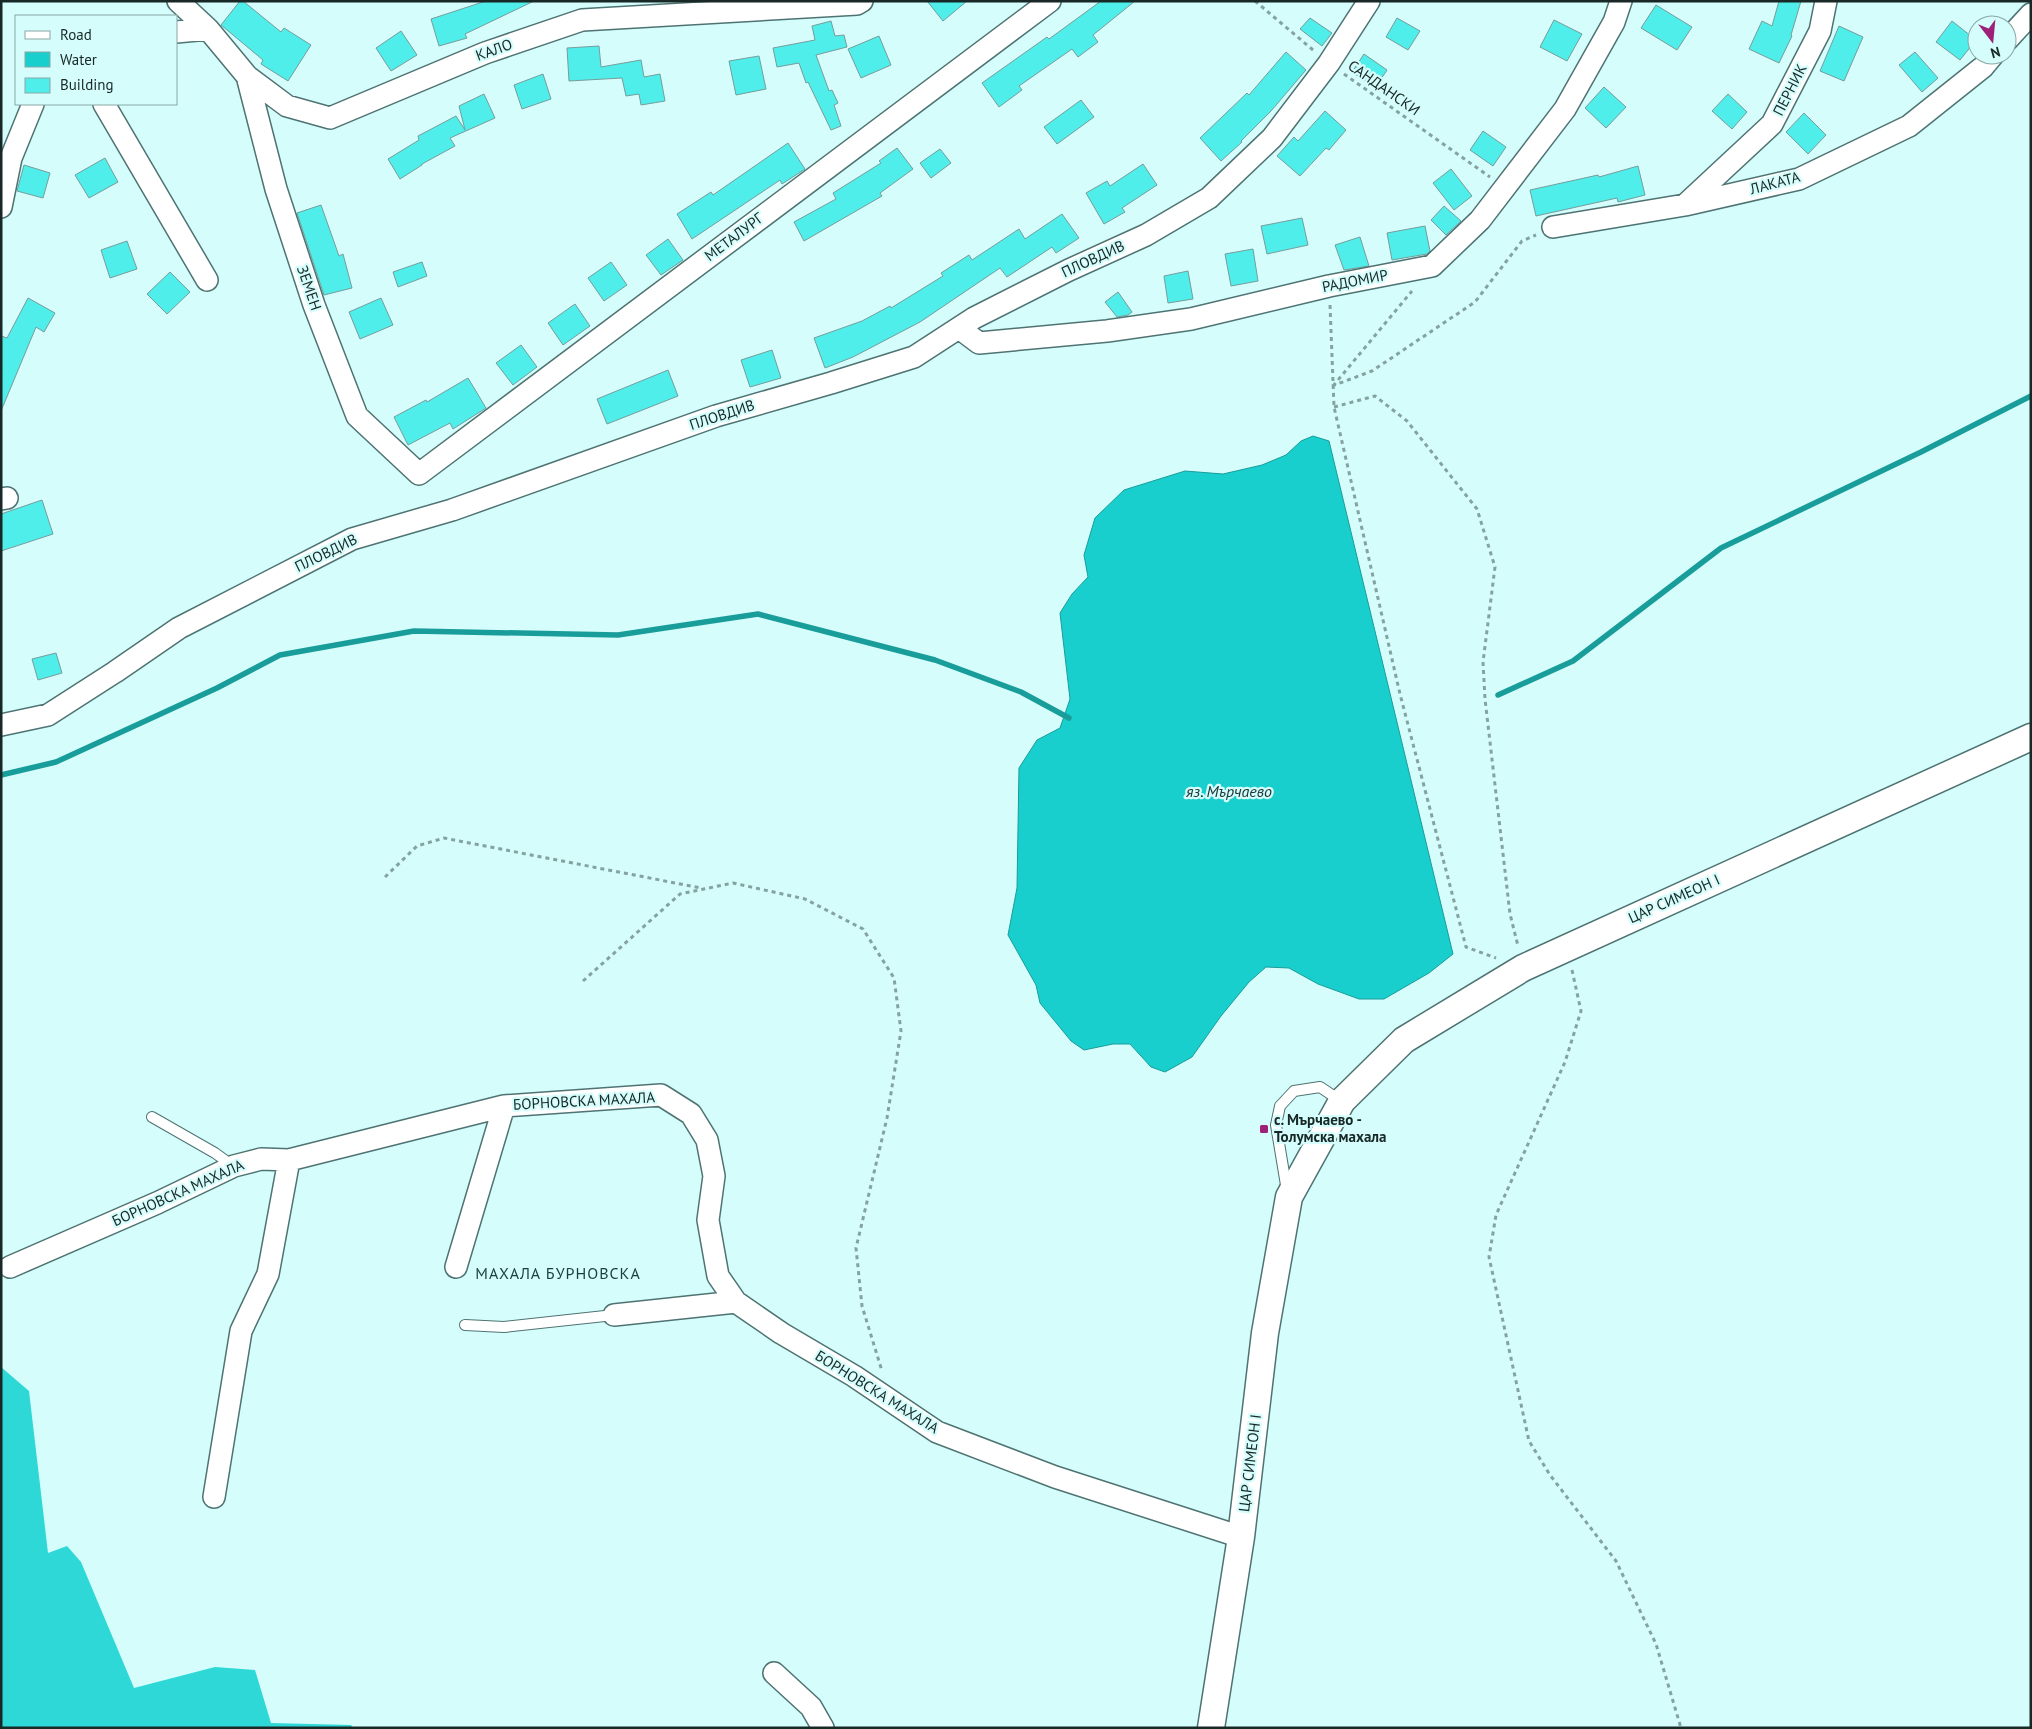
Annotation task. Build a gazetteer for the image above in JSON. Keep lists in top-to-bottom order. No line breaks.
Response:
{"streets":{"street":["КАЛО","ПЕРНИК","ЛАКАТА","МЕТАЛУРГ","ПЛОВДИВ","РАДОМИР","ЗЕМЕН","ЦАР СИМЕОН I","БОРНОВСКА МАХАЛА"],"path":["САНДАНСКИ"]},"crossings":[["КАЛО","ЗЕМЕН"],["САНДАНСКИ","ПЛОВДИВ"],["ПЕРНИК","ЛАКАТА"],["МЕТАЛУРГ","ЗЕМЕН"],["ПЛОВДИВ","РАДОМИР"],["ЦАР СИМЕОН I","БОРНОВСКА МАХАЛА"]],"districts":["МАХАЛА БУРНОВСКА"],"water":["яз. Мърчаево"],"places":{"transit":["с. Мърчаево - Толумска махала"]},"legend":["Road","Water","Building"],"north":"bottom"}
